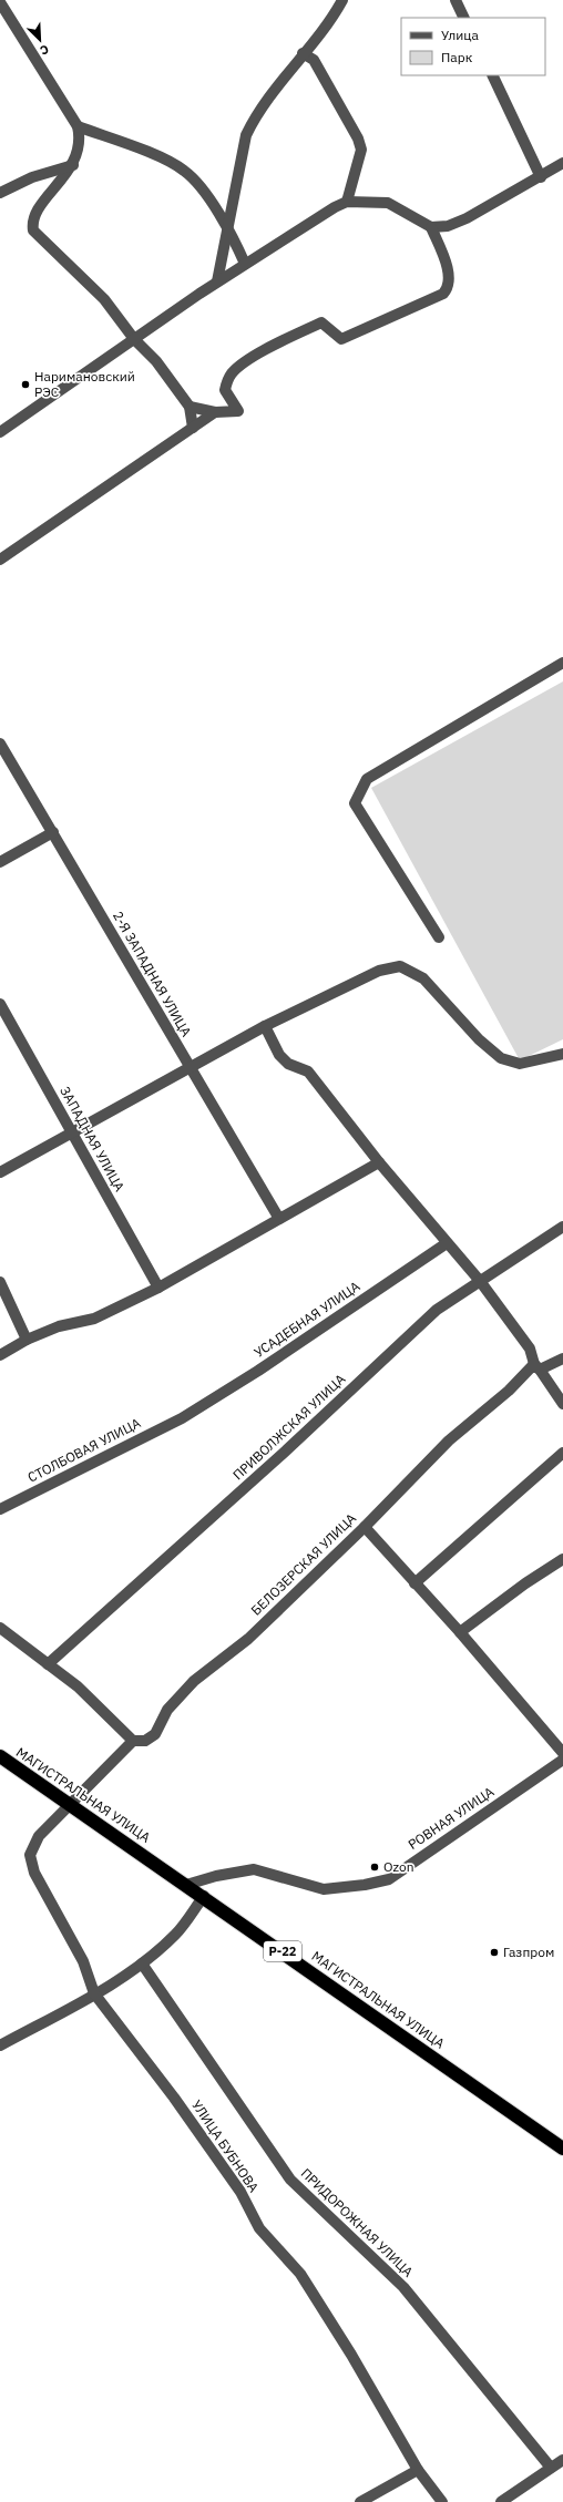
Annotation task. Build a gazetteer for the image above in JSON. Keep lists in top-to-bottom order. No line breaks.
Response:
{"streets":{"highway":["МАГИСТРАЛЬНАЯ УЛИЦА","Р-22"],"street":["2-Я ЗАПАДНАЯ УЛИЦА","ЗАПАДНАЯ УЛИЦА","УСАДЕБНАЯ УЛИЦА","ПРИВОЛЖСКАЯ УЛИЦА","СТОЛБОВАЯ УЛИЦА","БЕЛОЗЕРСКАЯ УЛИЦА","РОВНАЯ УЛИЦА","УЛИЦА БУБНОВА","ПРИДОРОЖНАЯ УЛИЦА"]},"crossings":[["УСАДЕБНАЯ УЛИЦА","СТОЛБОВАЯ УЛИЦА"],["БЕЛОЗЕРСКАЯ УЛИЦА","МАГИСТРАЛЬНАЯ УЛИЦА"],["БЕЛОЗЕРСКАЯ УЛИЦА","УЛИЦА БУБНОВА"],["МАГИСТРАЛЬНАЯ УЛИЦА","РОВНАЯ УЛИЦА"],["МАГИСТРАЛЬНАЯ УЛИЦА","УЛИЦА БУБНОВА"]],"places":["Наримановский РЭС","Ozon","Газпром"],"legend":["Улица","Парк"],"north":"bottom right"}
